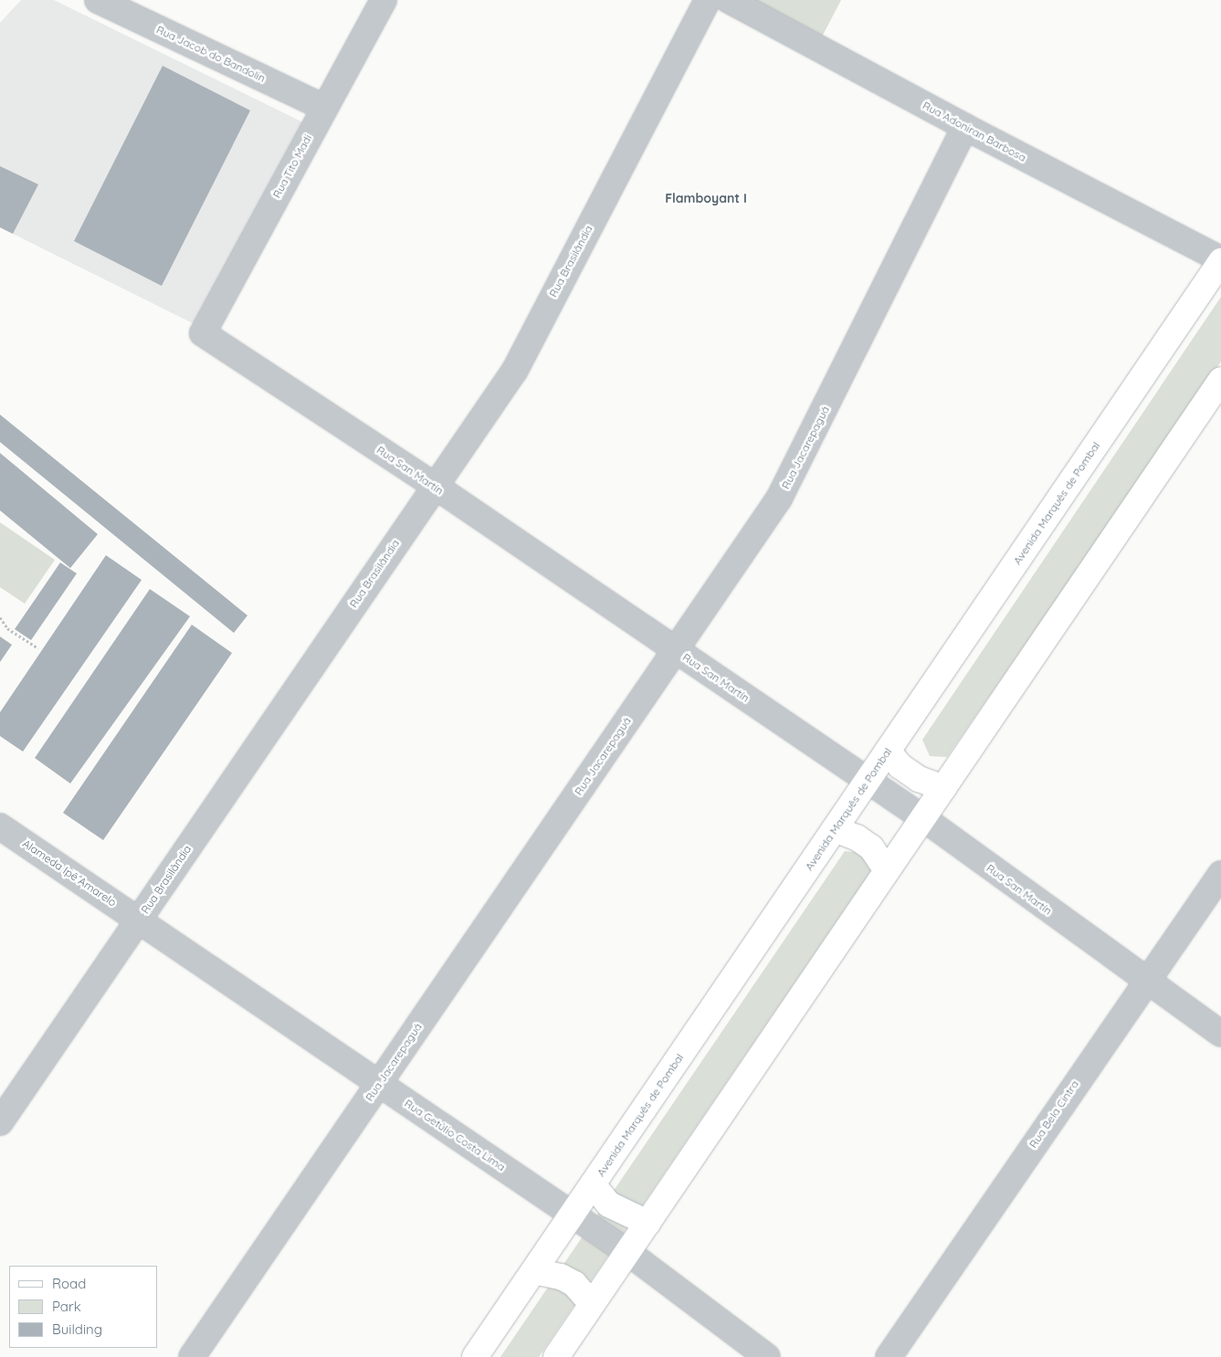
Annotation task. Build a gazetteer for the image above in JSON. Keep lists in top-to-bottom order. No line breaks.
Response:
{"streets":{"main road":["Avenida Marquês de Pombal"],"street":["Rua Jacob do Bandolin","Rua Adoniran Barbosa","Rua Tito Madi","Rua Brasilândia","Rua Jacarepaguá","Rua San Martín","Alameda Ipê Amarelo","Rua Bela Cintra","Rua Getúlio Costa Lima"]},"crossings":[["Rua Jacob do Bandolin","Rua Tito Madi"],["Rua Adoniran Barbosa","Rua Jacarepaguá"],["Rua Adoniran Barbosa","Avenida Marquês de Pombal"],["Rua Tito Madi","Rua San Martín"],["Rua Brasilândia","Rua San Martín"],["Rua Brasilândia","Alameda Ipê Amarelo"],["Rua Brasilândia","Rua Getúlio Costa Lima"],["Rua Jacarepaguá","Rua San Martín"],["Rua Jacarepaguá","Rua Getúlio Costa Lima"],["Rua San Martín","Avenida Marquês de Pombal"],["Rua San Martín","Rua Bela Cintra"],["Avenida Marquês de Pombal","Rua Getúlio Costa Lima"],["Alameda Ipê Amarelo","Rua Getúlio Costa Lima"]],"districts":["Flamboyant I"],"legend":["Road","Park","Building"]}
